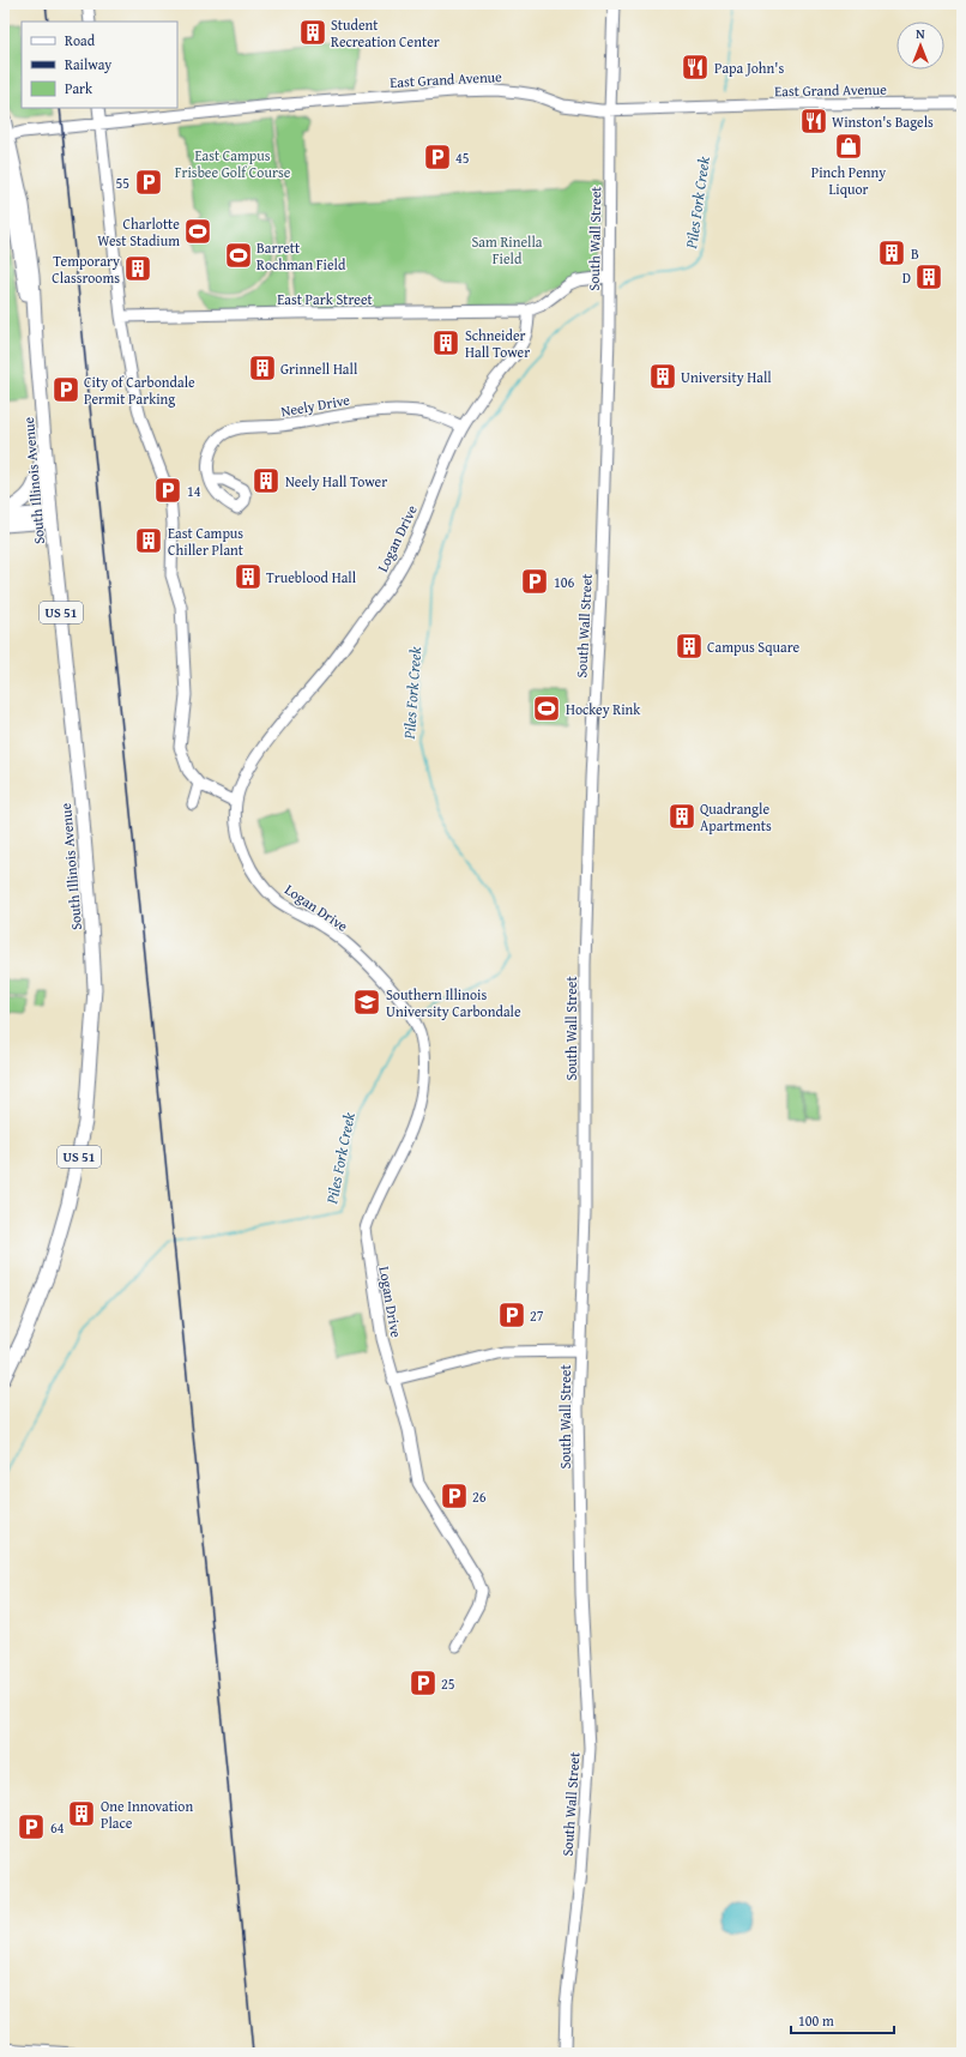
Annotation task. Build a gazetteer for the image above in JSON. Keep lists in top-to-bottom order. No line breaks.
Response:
{"streets":{"highway":["South Illinois Avenue","US 51"],"street":["East Grand Avenue","South Wall Street","East Park Street","Neely Drive","Logan Drive"]},"crossings":[["East Grand Avenue","South Wall Street"],["East Grand Avenue","South Illinois Avenue"],["East Park Street","Logan Drive"],["Neely Drive","Logan Drive"]],"water":["Piles Fork Creek"],"parks":["East Campus Frisbee Golf Course","Sam Rinella Field"],"places":{"building":["Student Recreation Center","B","Temporary Classrooms","D","Schneider Hall Tower","Grinnell Hall","University Hall","Neely Hall Tower","East Campus Chiller Plant","Trueblood Hall","Campus Square","Quadrangle Apartments","One Innovation Place"],"restaurant":["Papa John's","Winston's Bagels"],"shop":["Pinch Penny Liquor"],"parking":["45","55","City of Carbondale Permit Parking","14","106","27","26","25","64"],"sports":["Charlotte West Stadium","Barrett Rochman Field","Hockey Rink"],"school or university":["Southern Illinois University Carbondale"]},"legend":["Road","Railway","Park"],"scale_bar":"100 m","north":"top"}
